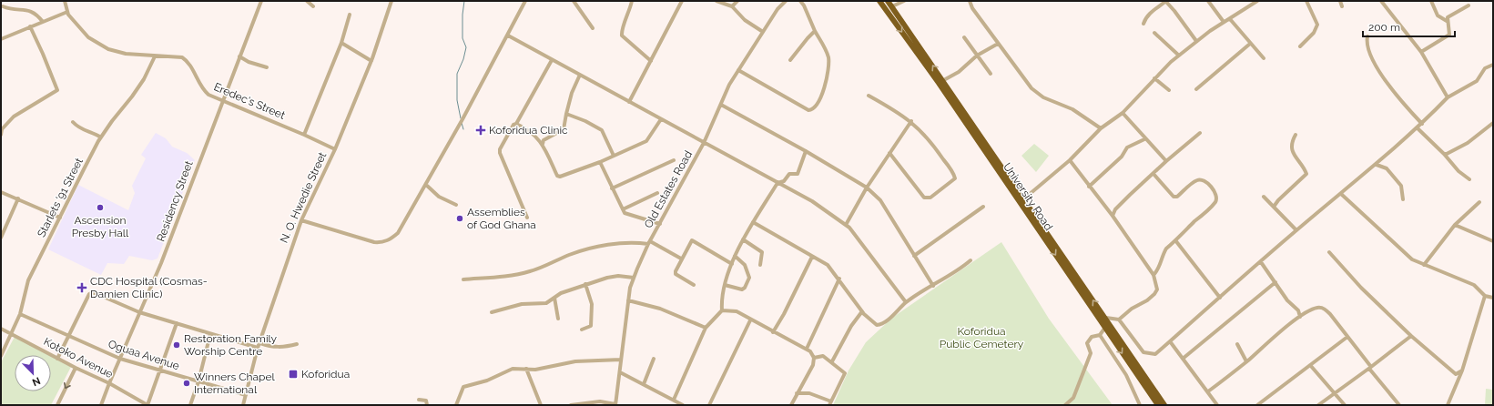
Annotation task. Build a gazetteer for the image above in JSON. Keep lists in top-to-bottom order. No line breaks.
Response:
{"streets":{"highway":["University Road"],"street":["Eredec's Street","Old Estates Road","Starlets '91 Street","N. O. Hwedie Street","Residency Street","Oguaa Avenue","Kotoko Avenue"]},"crossings":[["Eredec's Street","Starlets '91 Street"],["Eredec's Street","N. O. Hwedie Street"],["Eredec's Street","Residency Street"],["Starlets '91 Street","Oguaa Avenue"],["Starlets '91 Street","Kotoko Avenue"],["N. O. Hwedie Street","Oguaa Avenue"],["Residency Street","Oguaa Avenue"],["Residency Street","Kotoko Avenue"]],"parks":["Koforidua Public Cemetery"],"places":{"health":["Koforidua Clinic","CDC Hospital (Cosmas- Damien Clinic)"],"other":["Ascension Presby Hall","Assemblies of God Ghana","Restoration Family Worship Centre","Winners Chapel International"],"transit":["Koforidua"]},"scale_bar":"200 m","north":"bottom right"}
